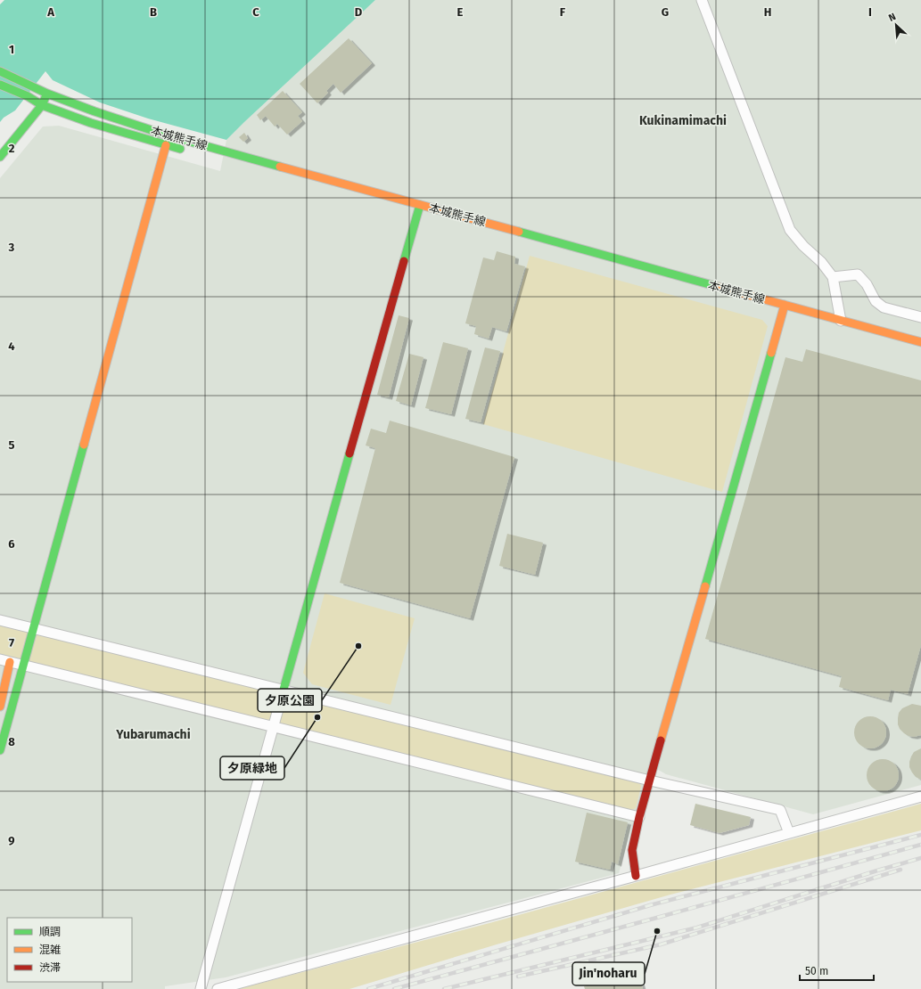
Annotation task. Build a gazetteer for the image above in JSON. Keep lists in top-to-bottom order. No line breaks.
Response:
{"streets":{"street":["本城熊手線"]},"districts":["Kukinamimachi","Yubarumachi"],"places":["夕原公園","夕原緑地","Jin'noharu"],"legend":["順調","混雑","渋滞"],"scale_bar":"50 m","north":"top left","grid":{"columns":["A","B","C","D","E","F","G","H","I"],"rows":["1","2","3","4","5","6","7","8","9"]}}
